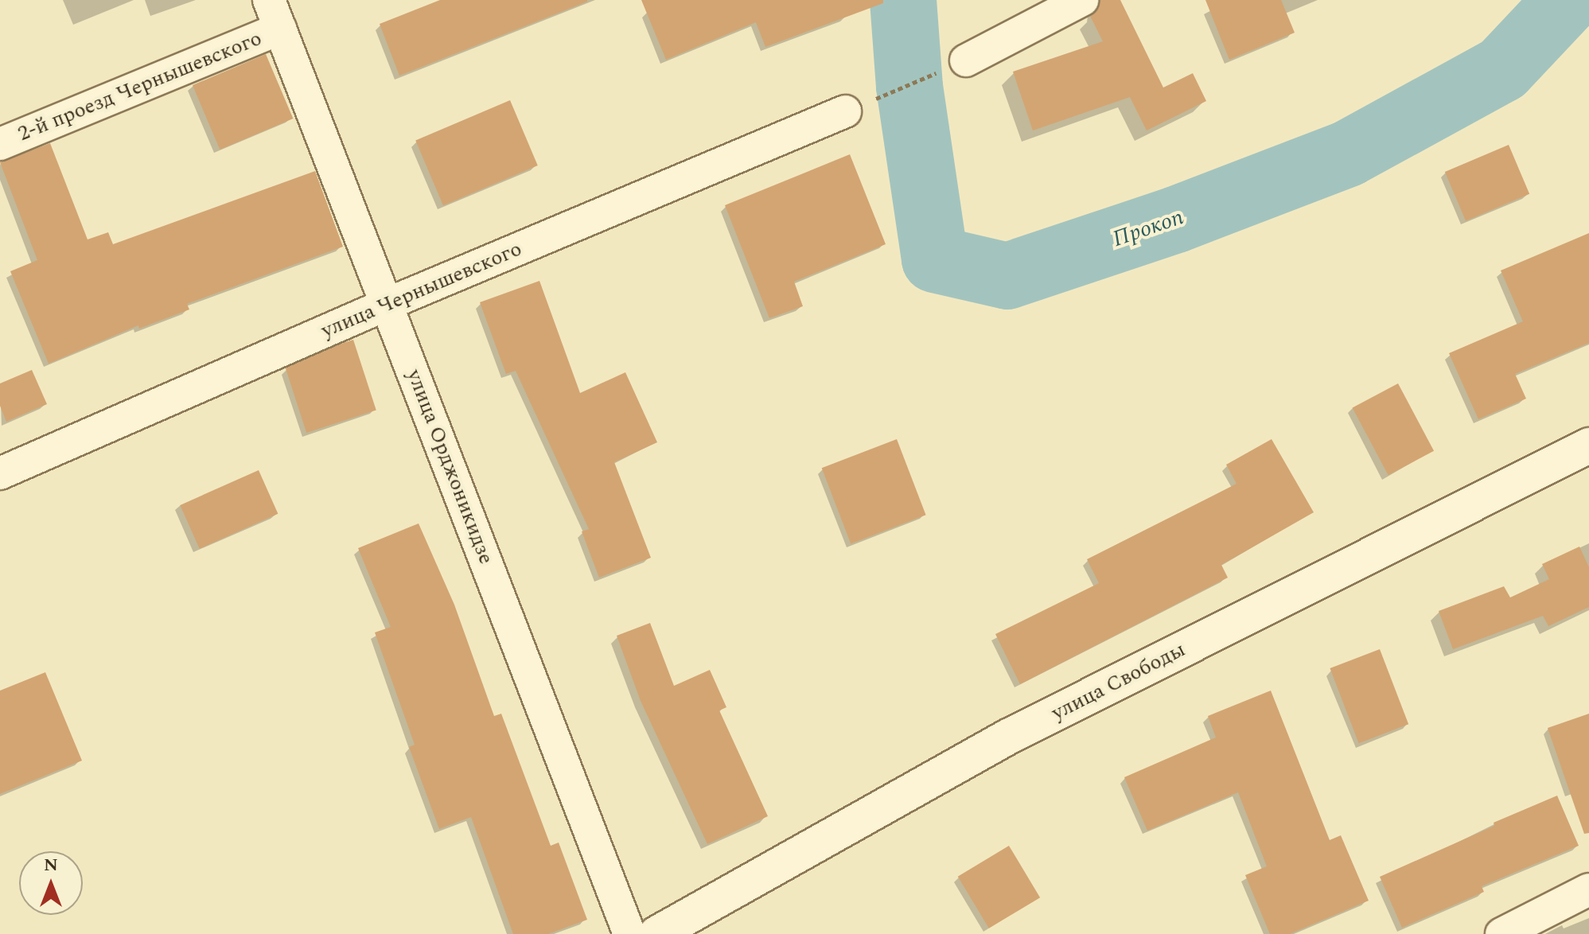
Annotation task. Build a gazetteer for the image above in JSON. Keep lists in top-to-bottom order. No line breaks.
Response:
{"streets":{"main road":["улица Свободы"],"street":["2-й проезд Чернышевского","улица Чернышевского","улица Орджоникидзе"]},"crossings":[["2-й проезд Чернышевского","улица Орджоникидзе"],["улица Чернышевского","улица Орджоникидзе"]],"water":["Прокоп"],"north":"top"}
